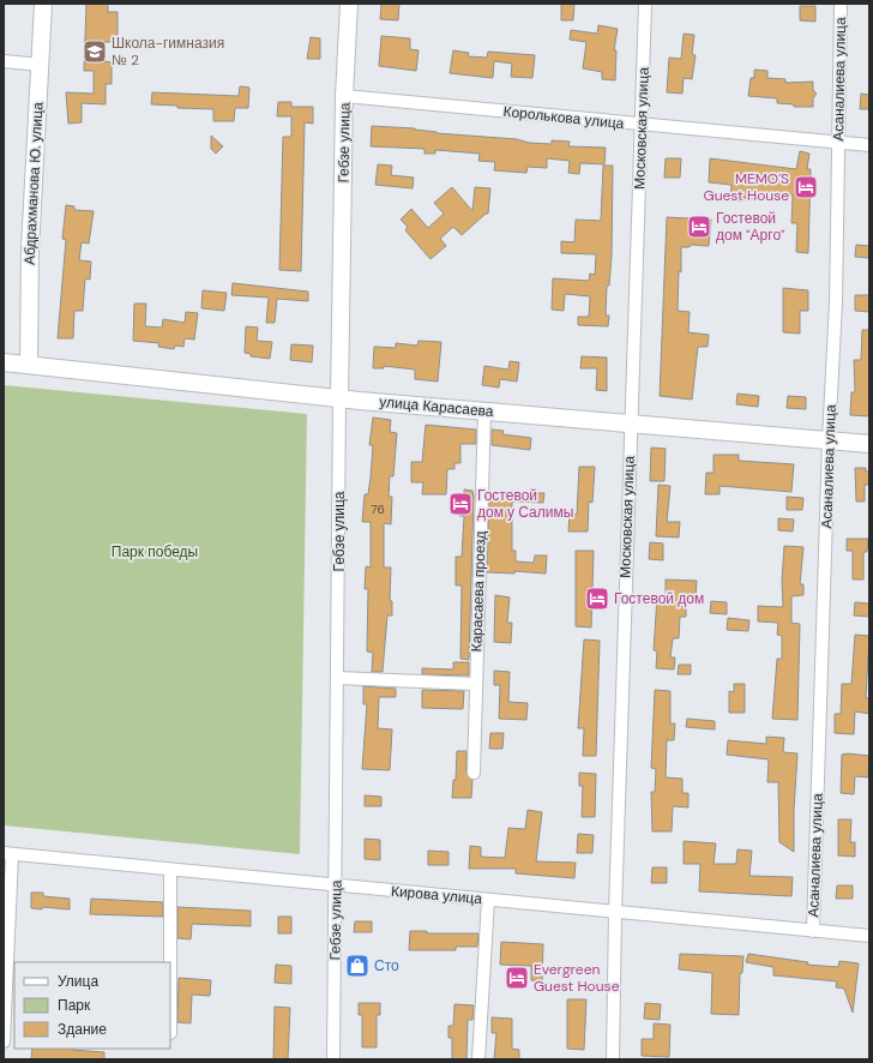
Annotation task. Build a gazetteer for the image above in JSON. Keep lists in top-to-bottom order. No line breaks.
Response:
{"streets":{"main road":["Гебзе улица","Абдрахманова Ю. улица","улица Карасаева"],"street":["Асаналиева улица","Королькова улица","Московская улица","Карасаева проезд","Кирова улица"]},"crossings":[["Асаналиева улица","Королькова улица"],["Асаналиева улица","улица Карасаева"],["Асаналиева улица","Кирова улица"],["Королькова улица","Московская улица"],["Королькова улица","Гебзе улица"],["Московская улица","улица Карасаева"],["Московская улица","Кирова улица"],["Гебзе улица","улица Карасаева"],["Гебзе улица","Кирова улица"],["Абдрахманова Ю. улица","улица Карасаева"],["улица Карасаева","Карасаева проезд"]],"parks":["Парк победы"],"places":{"school or university":["Школа-гимназия № 2"],"hotel":["MEMO'S Guest House","Гостевой дом \"Арго\"","Гостевой дом у Салимы","Гостевой дом","Evergreen Guest House"],"shop":["Сто"]},"house_numbers":["76"],"legend":["Улица","Парк","Здание"]}
